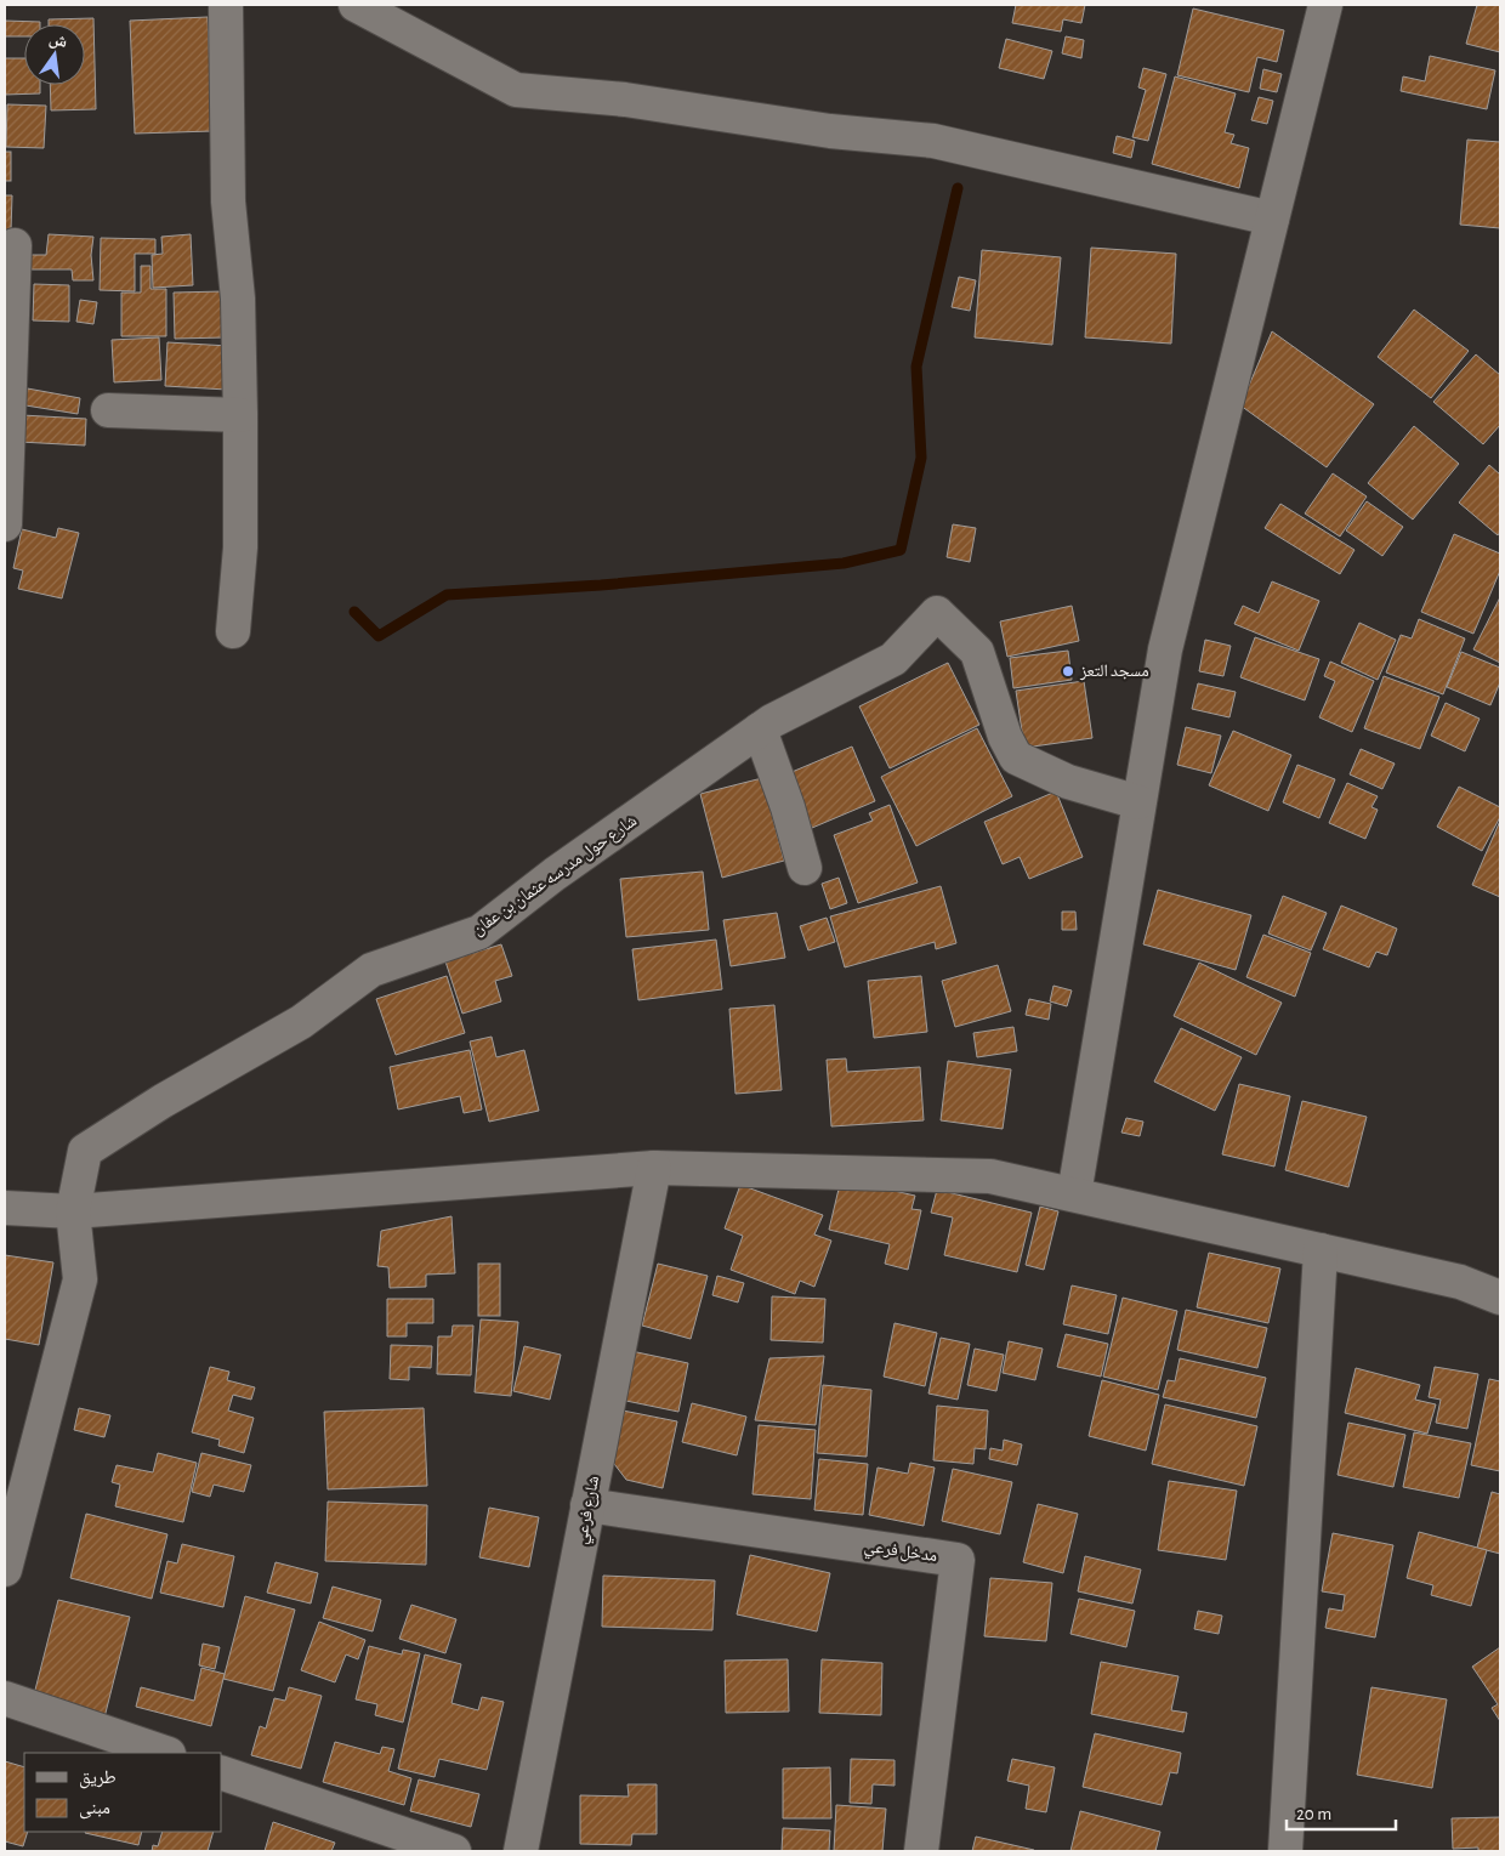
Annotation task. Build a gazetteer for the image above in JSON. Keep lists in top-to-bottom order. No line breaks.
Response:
{"streets":{"street":["شارع حول مدرسه عثمان بن عفان","شارع فرعي","مدخل فرعي"]},"crossings":[["شارع فرعي","مدخل فرعي"]],"places":["مسجد التعز"],"legend":["طريق","مبنى"],"scale_bar":"20 m","north":"top"}
